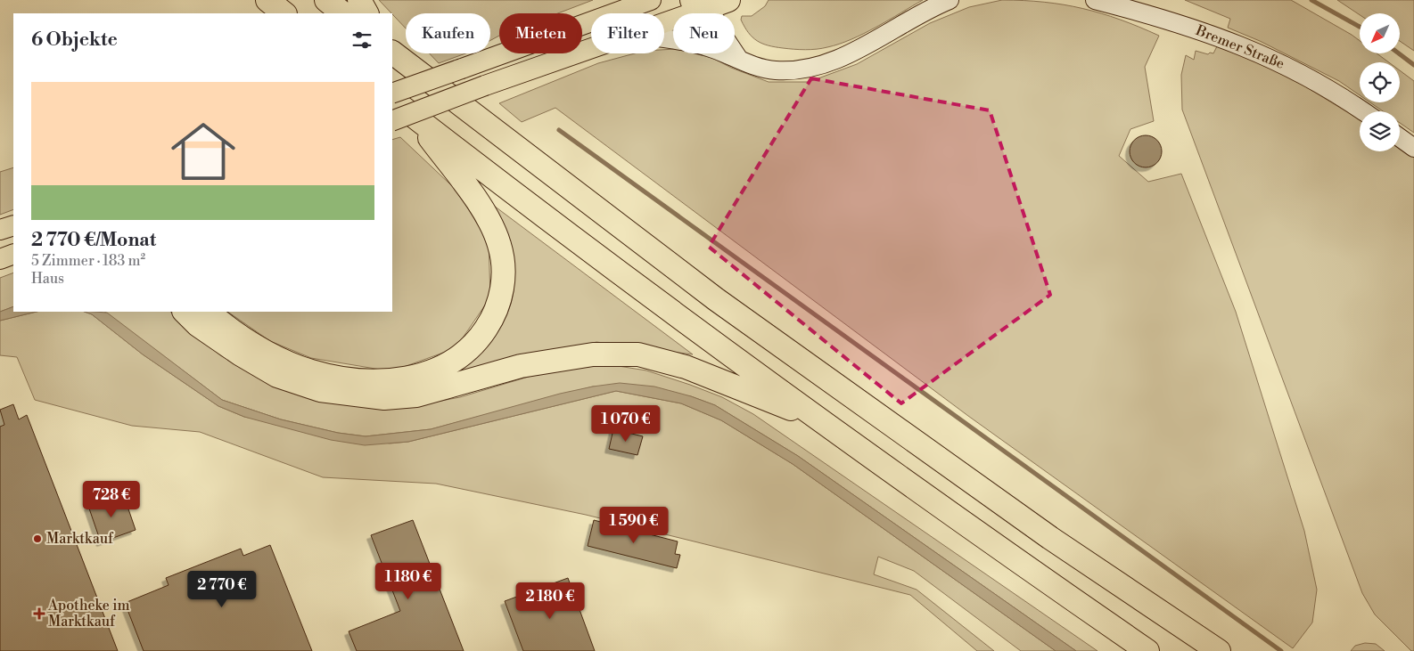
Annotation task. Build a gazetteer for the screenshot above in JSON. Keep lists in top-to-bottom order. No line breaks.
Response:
{"streets":{"street":["Bremer Straße"]},"places":{"other":["Marktkauf"],"health":["Apotheke im Marktkauf"]},"north":"bottom left","page":{"chip":["Kaufen","Mieten","Filter","Neu"],"heading":"6 Objekte","list":[{"name":"2 770 €/Monat","note":"5 Zimmer · 183 m² · Haus"}],"price":["1 070 €","728 €","1 590 €","1 180 €","2 770 €","2 180 €"]}}
